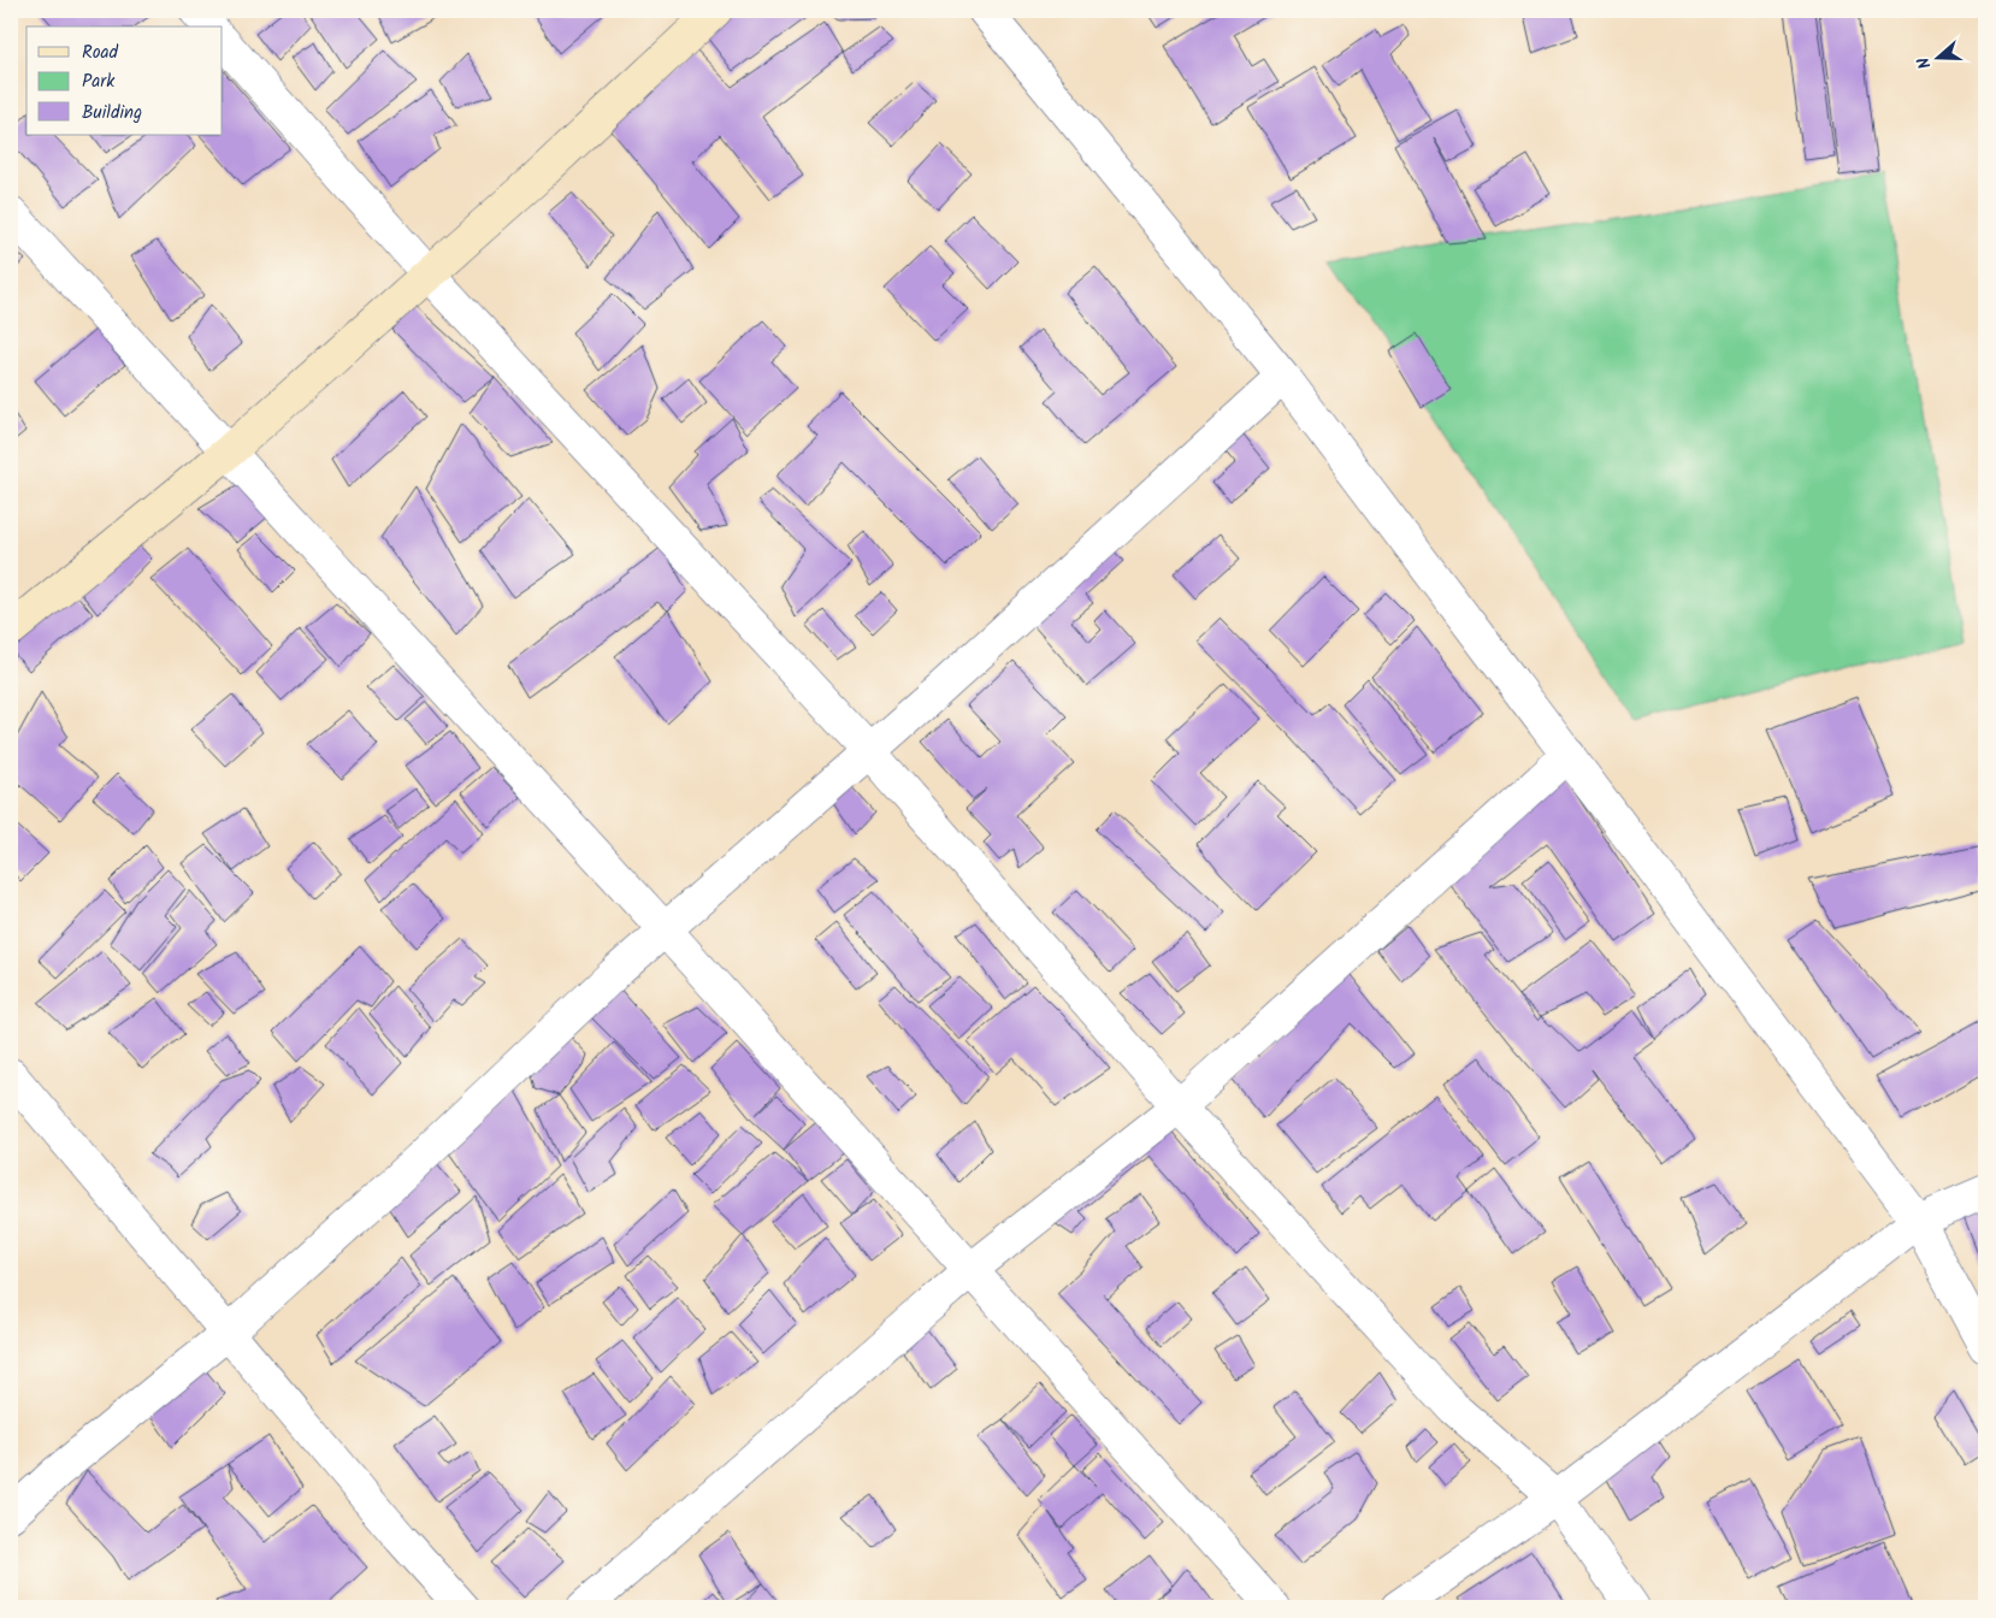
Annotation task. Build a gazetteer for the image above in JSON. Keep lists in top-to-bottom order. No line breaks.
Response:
{"legend":["Road","Park","Building"],"north":"left"}
